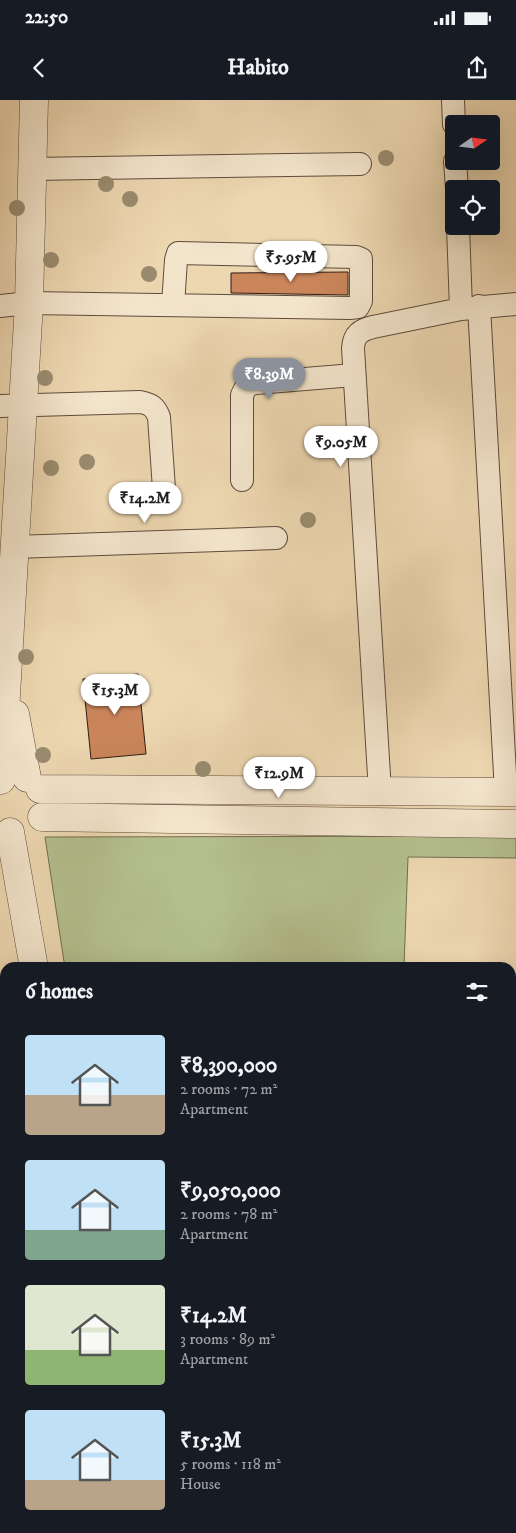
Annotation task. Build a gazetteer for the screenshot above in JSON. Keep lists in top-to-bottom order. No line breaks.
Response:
{"north":"right","page":{"status":"22:50","header":"Habito","price":["₹5.95M","₹8.39M","₹9.05M","₹14.2M","₹15.3M","₹12.9M"],"heading":"6 homes","list":[{"name":"₹8,390,000","note":"2 rooms · 72 m² · Apartment"},{"name":"₹9,050,000","note":"2 rooms · 78 m² · Apartment"},{"name":"₹14.2M","note":"3 rooms · 89 m² · Apartment"},{"name":"₹15.3M","note":"5 rooms · 118 m² · House"}]}}
